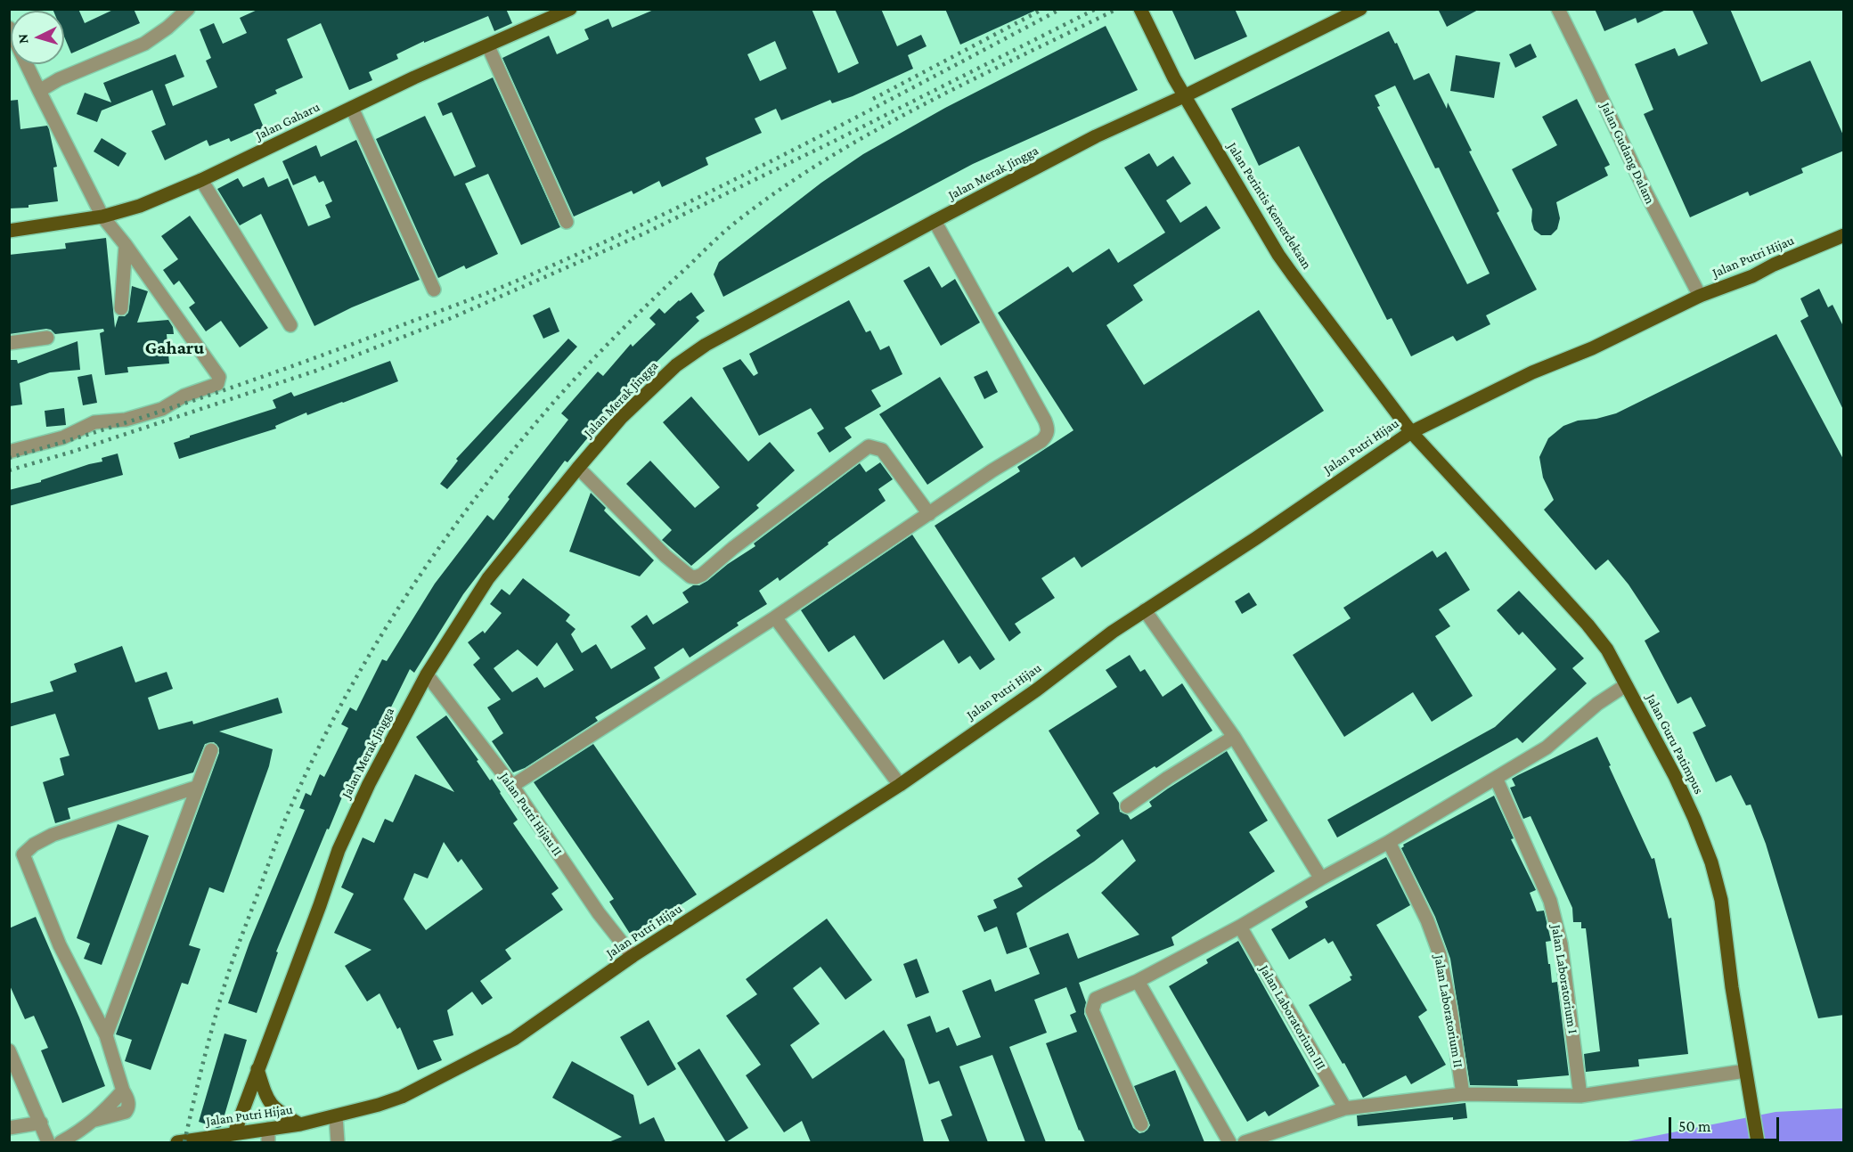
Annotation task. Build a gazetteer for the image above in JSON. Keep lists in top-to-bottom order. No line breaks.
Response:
{"streets":{"main road":["Jalan Gaharu","Jalan Merak Jingga","Jalan Perintis Kemerdekaan","Jalan Putri Hijau","Jalan Guru Patimpus"],"street":["Jalan Gudang Dalam","Jalan Putri Hijau II","Jalan Laboratorium I","Jalan Laboratorium II","Jalan Laboratorium III"]},"crossings":[["Jalan Gudang Dalam","Jalan Putri Hijau"],["Jalan Merak Jingga","Jalan Perintis Kemerdekaan"],["Jalan Merak Jingga","Jalan Putri Hijau"],["Jalan Merak Jingga","Jalan Putri Hijau II"],["Jalan Perintis Kemerdekaan","Jalan Putri Hijau"],["Jalan Perintis Kemerdekaan","Jalan Guru Patimpus"],["Jalan Putri Hijau","Jalan Guru Patimpus"],["Jalan Putri Hijau","Jalan Putri Hijau II"]],"districts":["Gaharu"],"scale_bar":"50 m","north":"left"}
